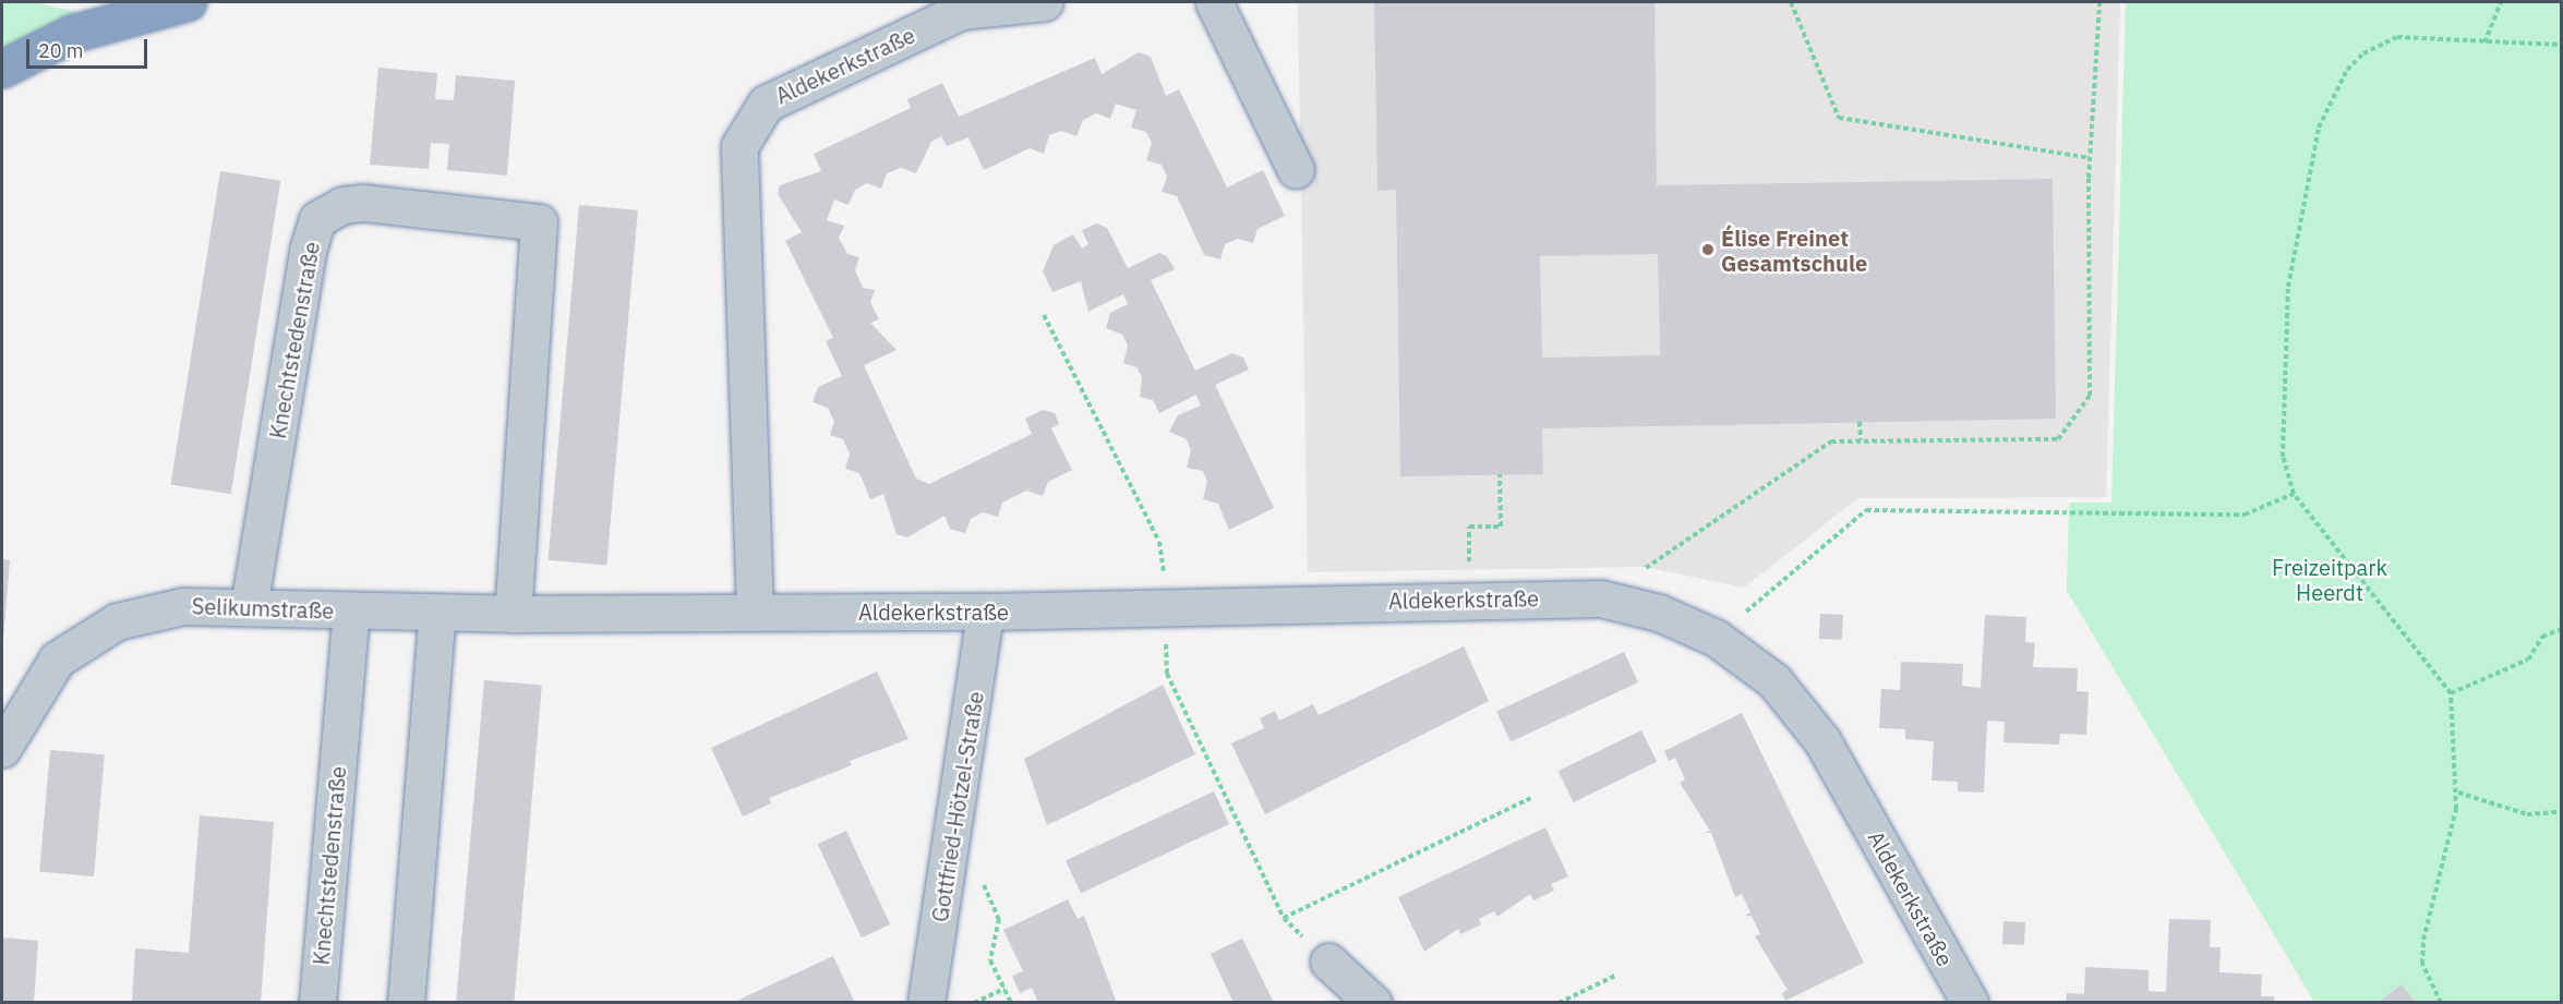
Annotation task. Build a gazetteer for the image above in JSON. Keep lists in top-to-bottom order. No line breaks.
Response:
{"streets":{"street":["Aldekerkstraße","Knechtstedenstraße","Selikumstraße","Gottfried-Hötzel-Straße"]},"crossings":[["Aldekerkstraße","Knechtstedenstraße"],["Aldekerkstraße","Selikumstraße"],["Aldekerkstraße","Gottfried-Hötzel-Straße"],["Knechtstedenstraße","Selikumstraße"]],"parks":["Freizeitpark Heerdt"],"places":["Élise Freinet Gesamtschule"],"scale_bar":"20 m"}
